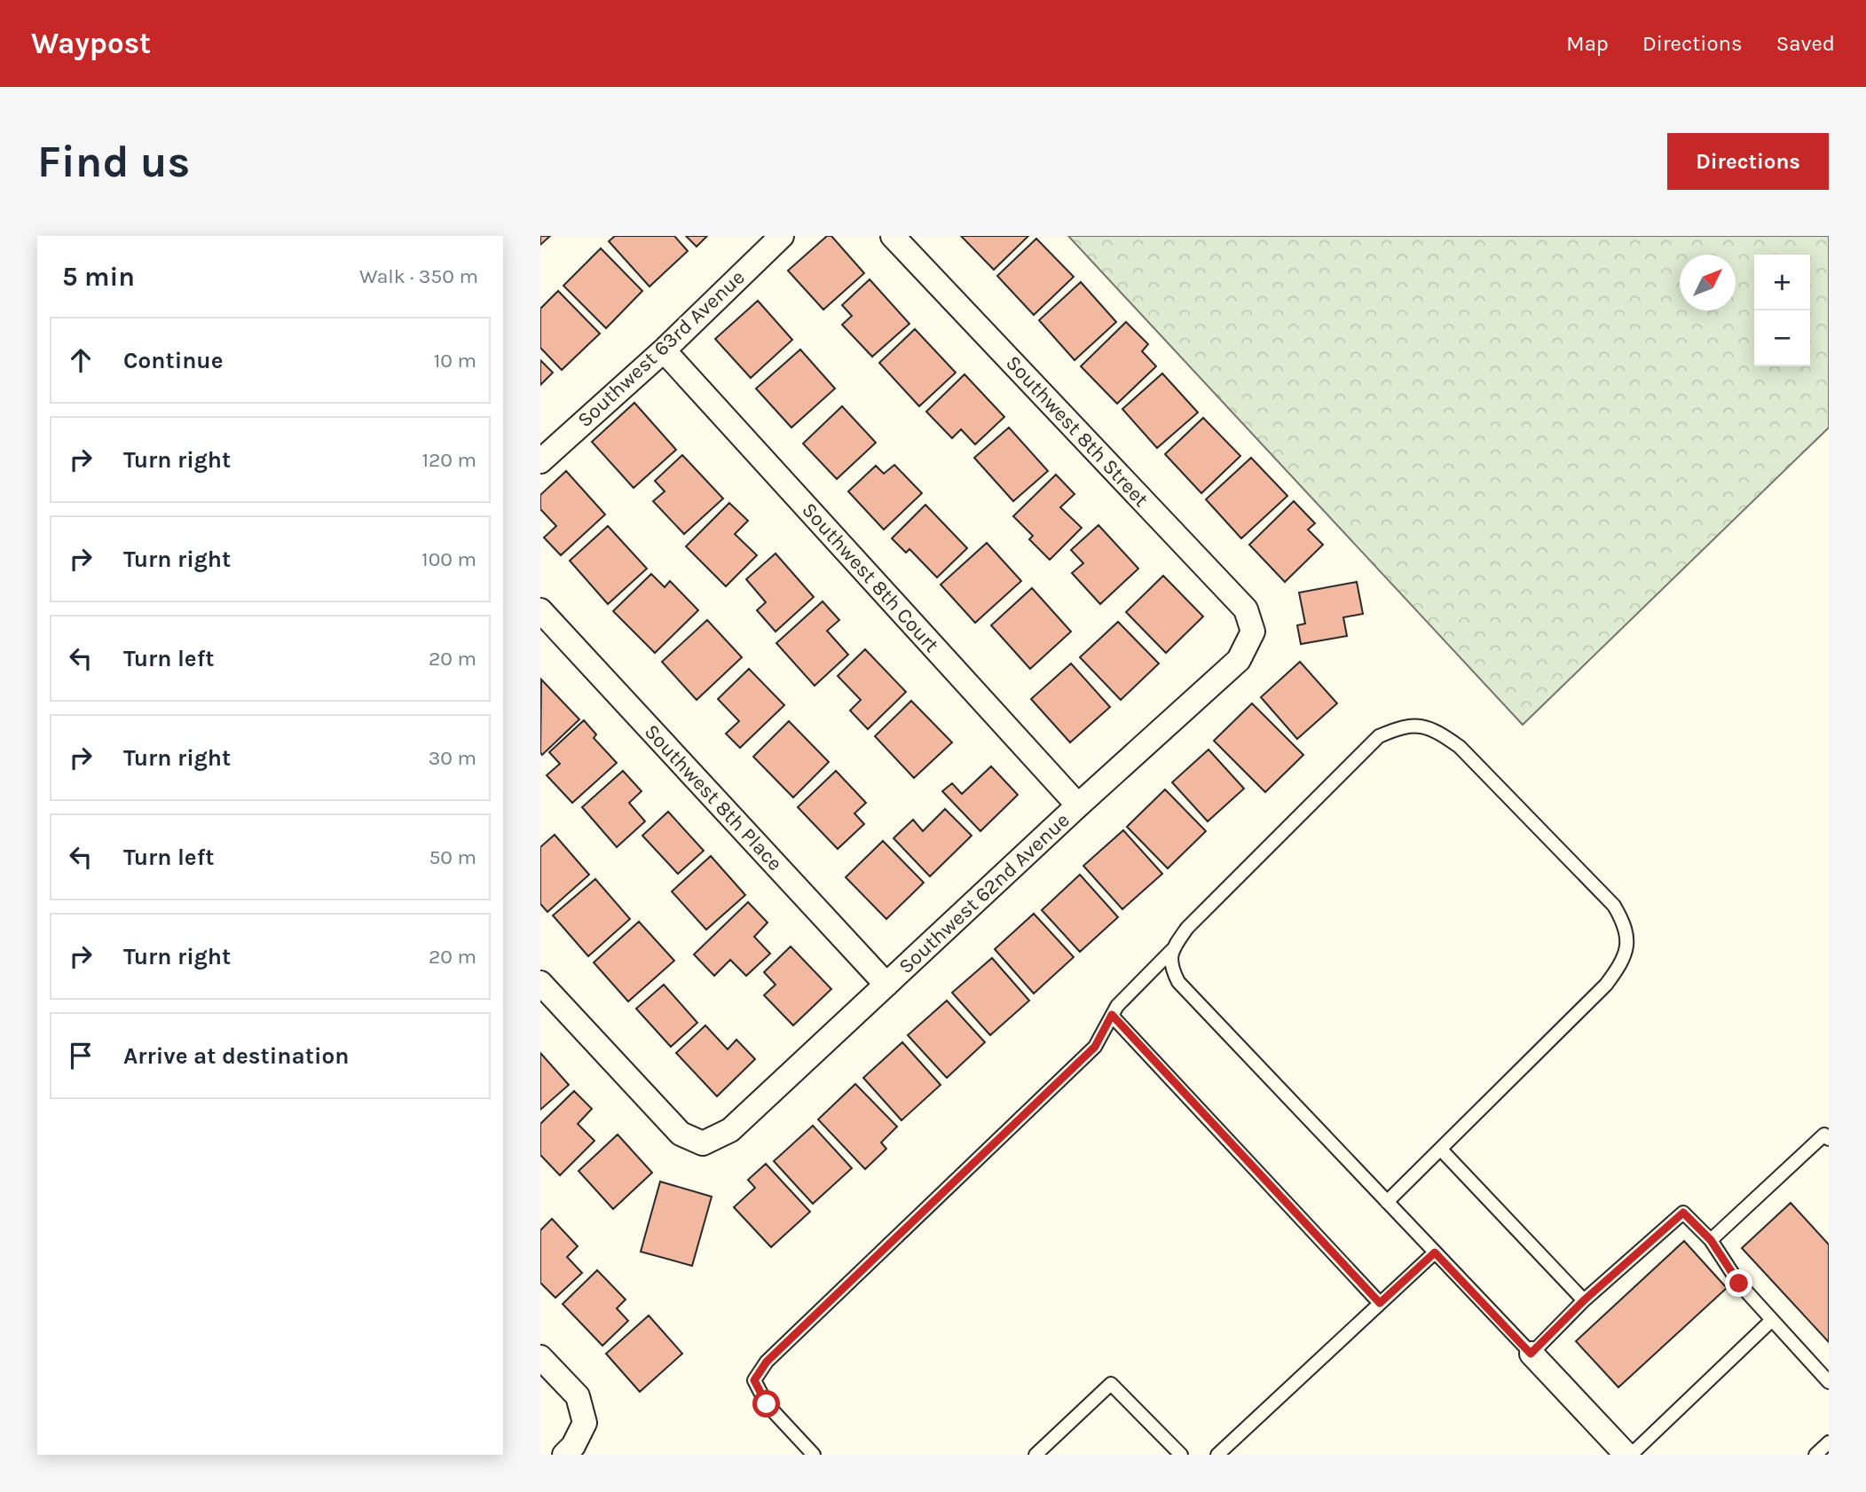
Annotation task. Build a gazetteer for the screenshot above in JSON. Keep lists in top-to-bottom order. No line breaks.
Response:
{"streets":{"street":["Southwest 63rd Avenue","Southwest 8th Street","Southwest 8th Court","Southwest 8th Place","Southwest 62nd Avenue"]},"crossings":[["Southwest 63rd Avenue","Southwest 8th Court"],["Southwest 8th Street","Southwest 62nd Avenue"],["Southwest 8th Court","Southwest 62nd Avenue"],["Southwest 8th Place","Southwest 62nd Avenue"]],"north":"top right","page":{"header":"Waypost","nav":["Map","Directions","Saved"],"buttons":"Directions","title":"Find us","heading":["5 min","Walk · 350 m"],"map_buttons":["+","−"],"list":[["Continue","10 m"],["Turn right","120 m"],["Turn right","100 m"],["Turn left","20 m"],["Turn right","30 m"],["Turn left","50 m"],["Turn right","20 m"],"Arrive at destination"]}}
